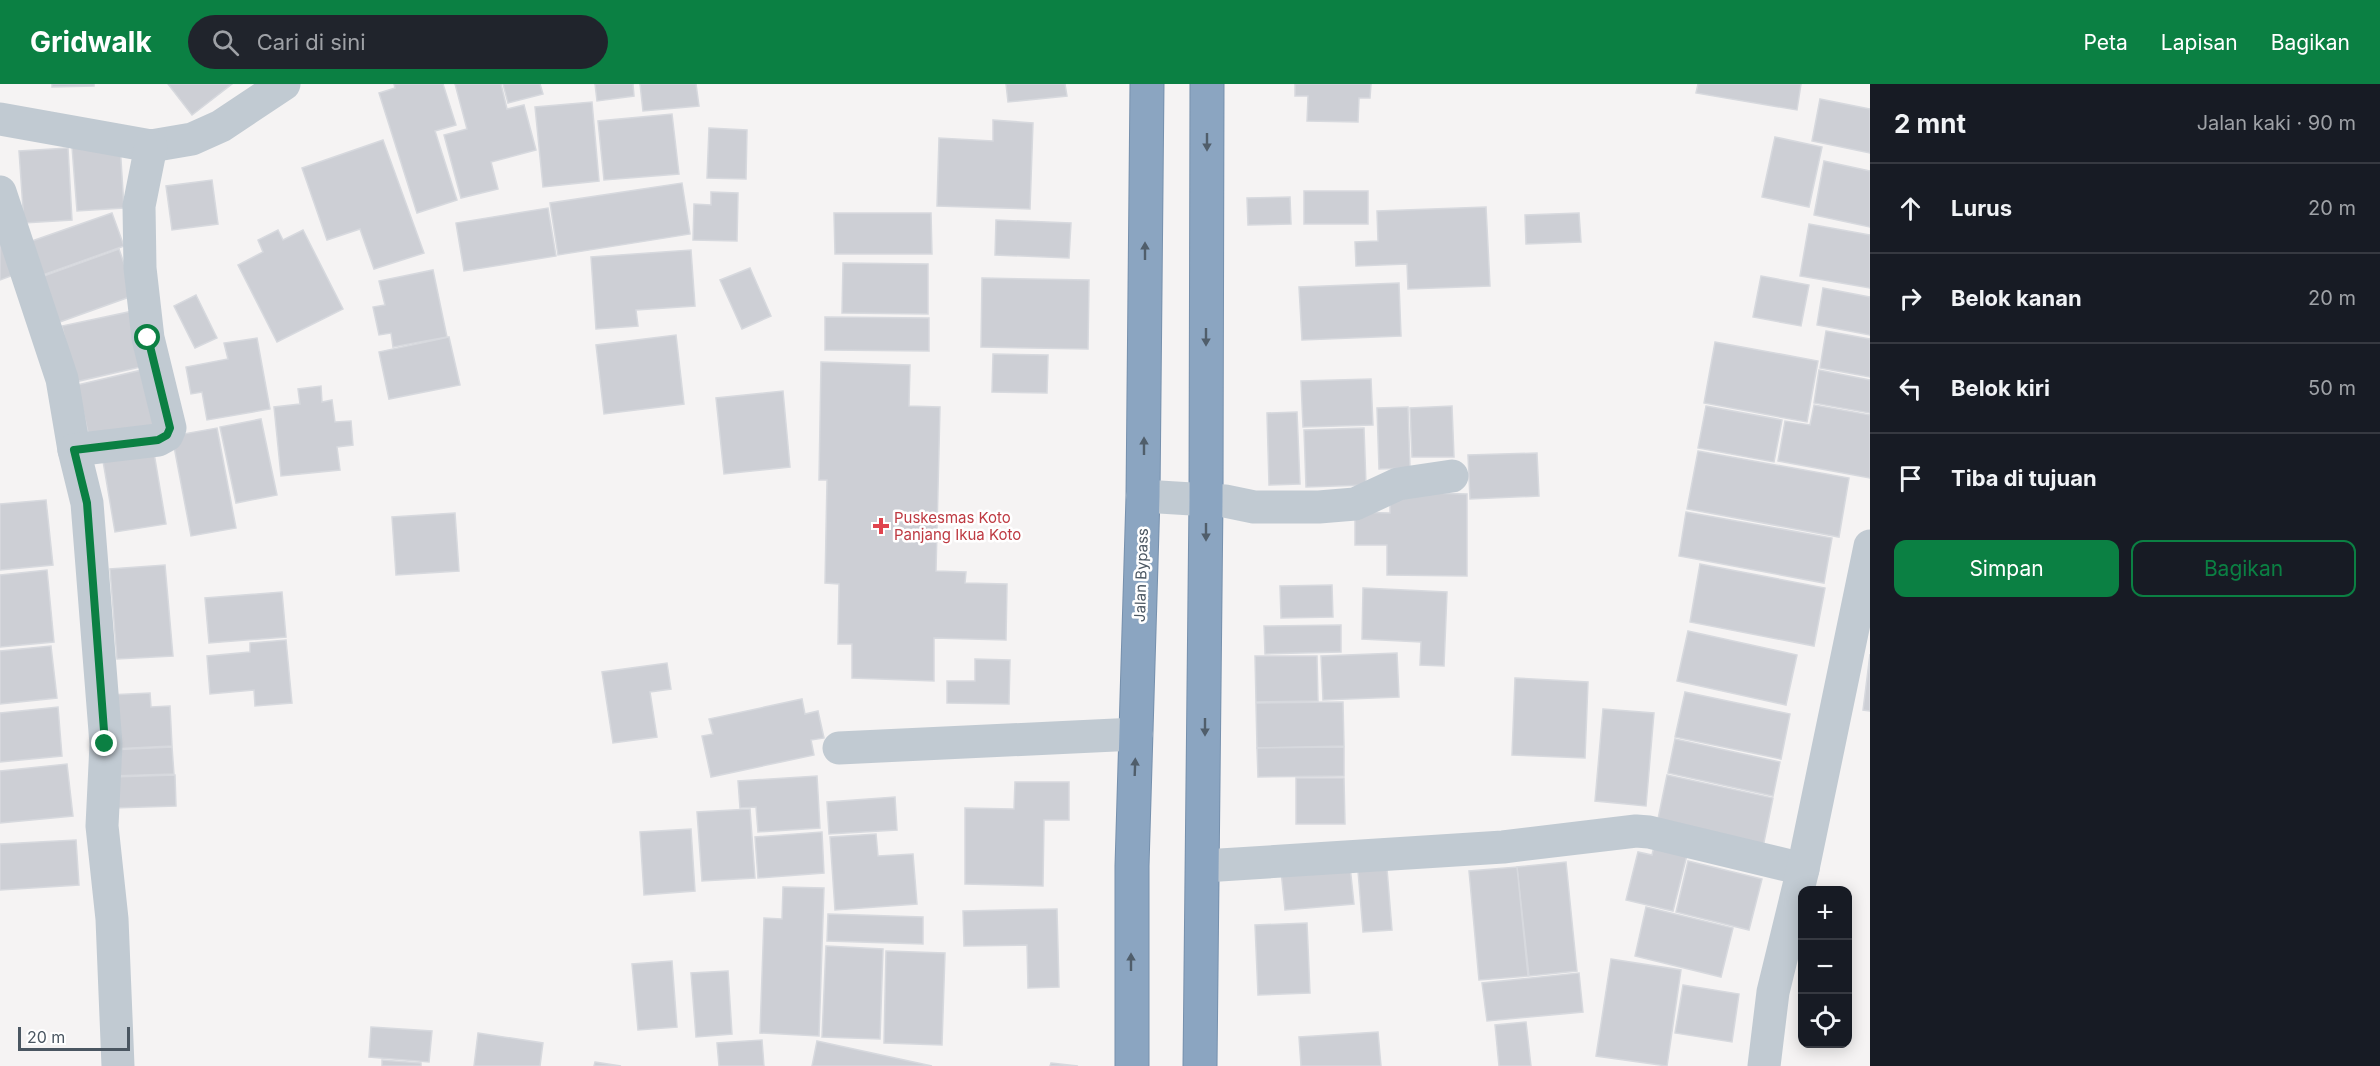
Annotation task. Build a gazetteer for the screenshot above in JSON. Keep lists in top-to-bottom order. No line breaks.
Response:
{"streets":{"highway":["Jalan Bypass"]},"places":{"health":["Puskesmas Koto Panjang Ikua Koto"]},"scale_bar":"20 m","page":{"header":"Gridwalk","search":"Cari di sini","nav":["Peta","Lapisan","Bagikan"],"heading":["2 mnt","Jalan kaki · 90 m"],"list":[["Lurus","20 m"],["Belok kanan","20 m"],["Belok kiri","50 m"],"Tiba di tujuan"],"buttons":["Simpan","Bagikan"],"map_buttons":["+","−"],"scale":"20 m"}}
